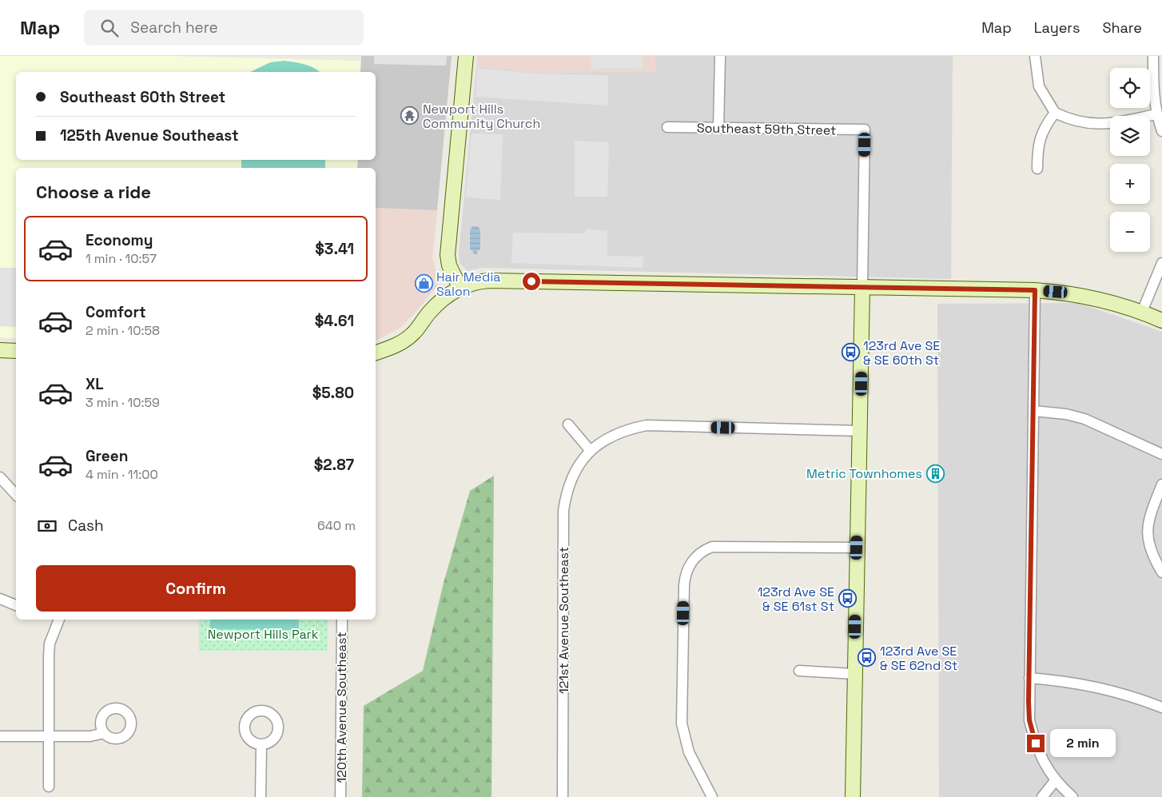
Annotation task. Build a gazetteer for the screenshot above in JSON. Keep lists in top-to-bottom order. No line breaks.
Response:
{"streets":{"street":["Southeast 59th Street","121st Avenue Southeast","120th Avenue Southeast"]},"parks":["Newport Hills Park"],"places":{"temple":["Newport Hills Community Church"],"shop":["Hair Media Salon"],"bus stop":["123rd Ave SE & SE 60th St","123rd Ave SE & SE 61st St","123rd Ave SE & SE 62nd St"],"building":["Metric Townhomes"]},"page":{"header":"Map","search":"Search here","nav":["Map","Layers","Share"],"map_buttons":["+","−"],"banner":["Southeast 60th Street","125th Avenue Southeast"],"heading":"Choose a ride","list":[{"name":"Economy","note":"1 min · 10:57","value":"$3.41"},{"name":"Comfort","note":"2 min · 10:58","value":"$4.61"},{"name":"XL","note":"3 min · 10:59","value":"$5.80"},{"name":"Green","note":"4 min · 11:00","value":"$2.87"}],"pay":["Cash","640 m"],"buttons":"Confirm","bubble":"2 min"}}
